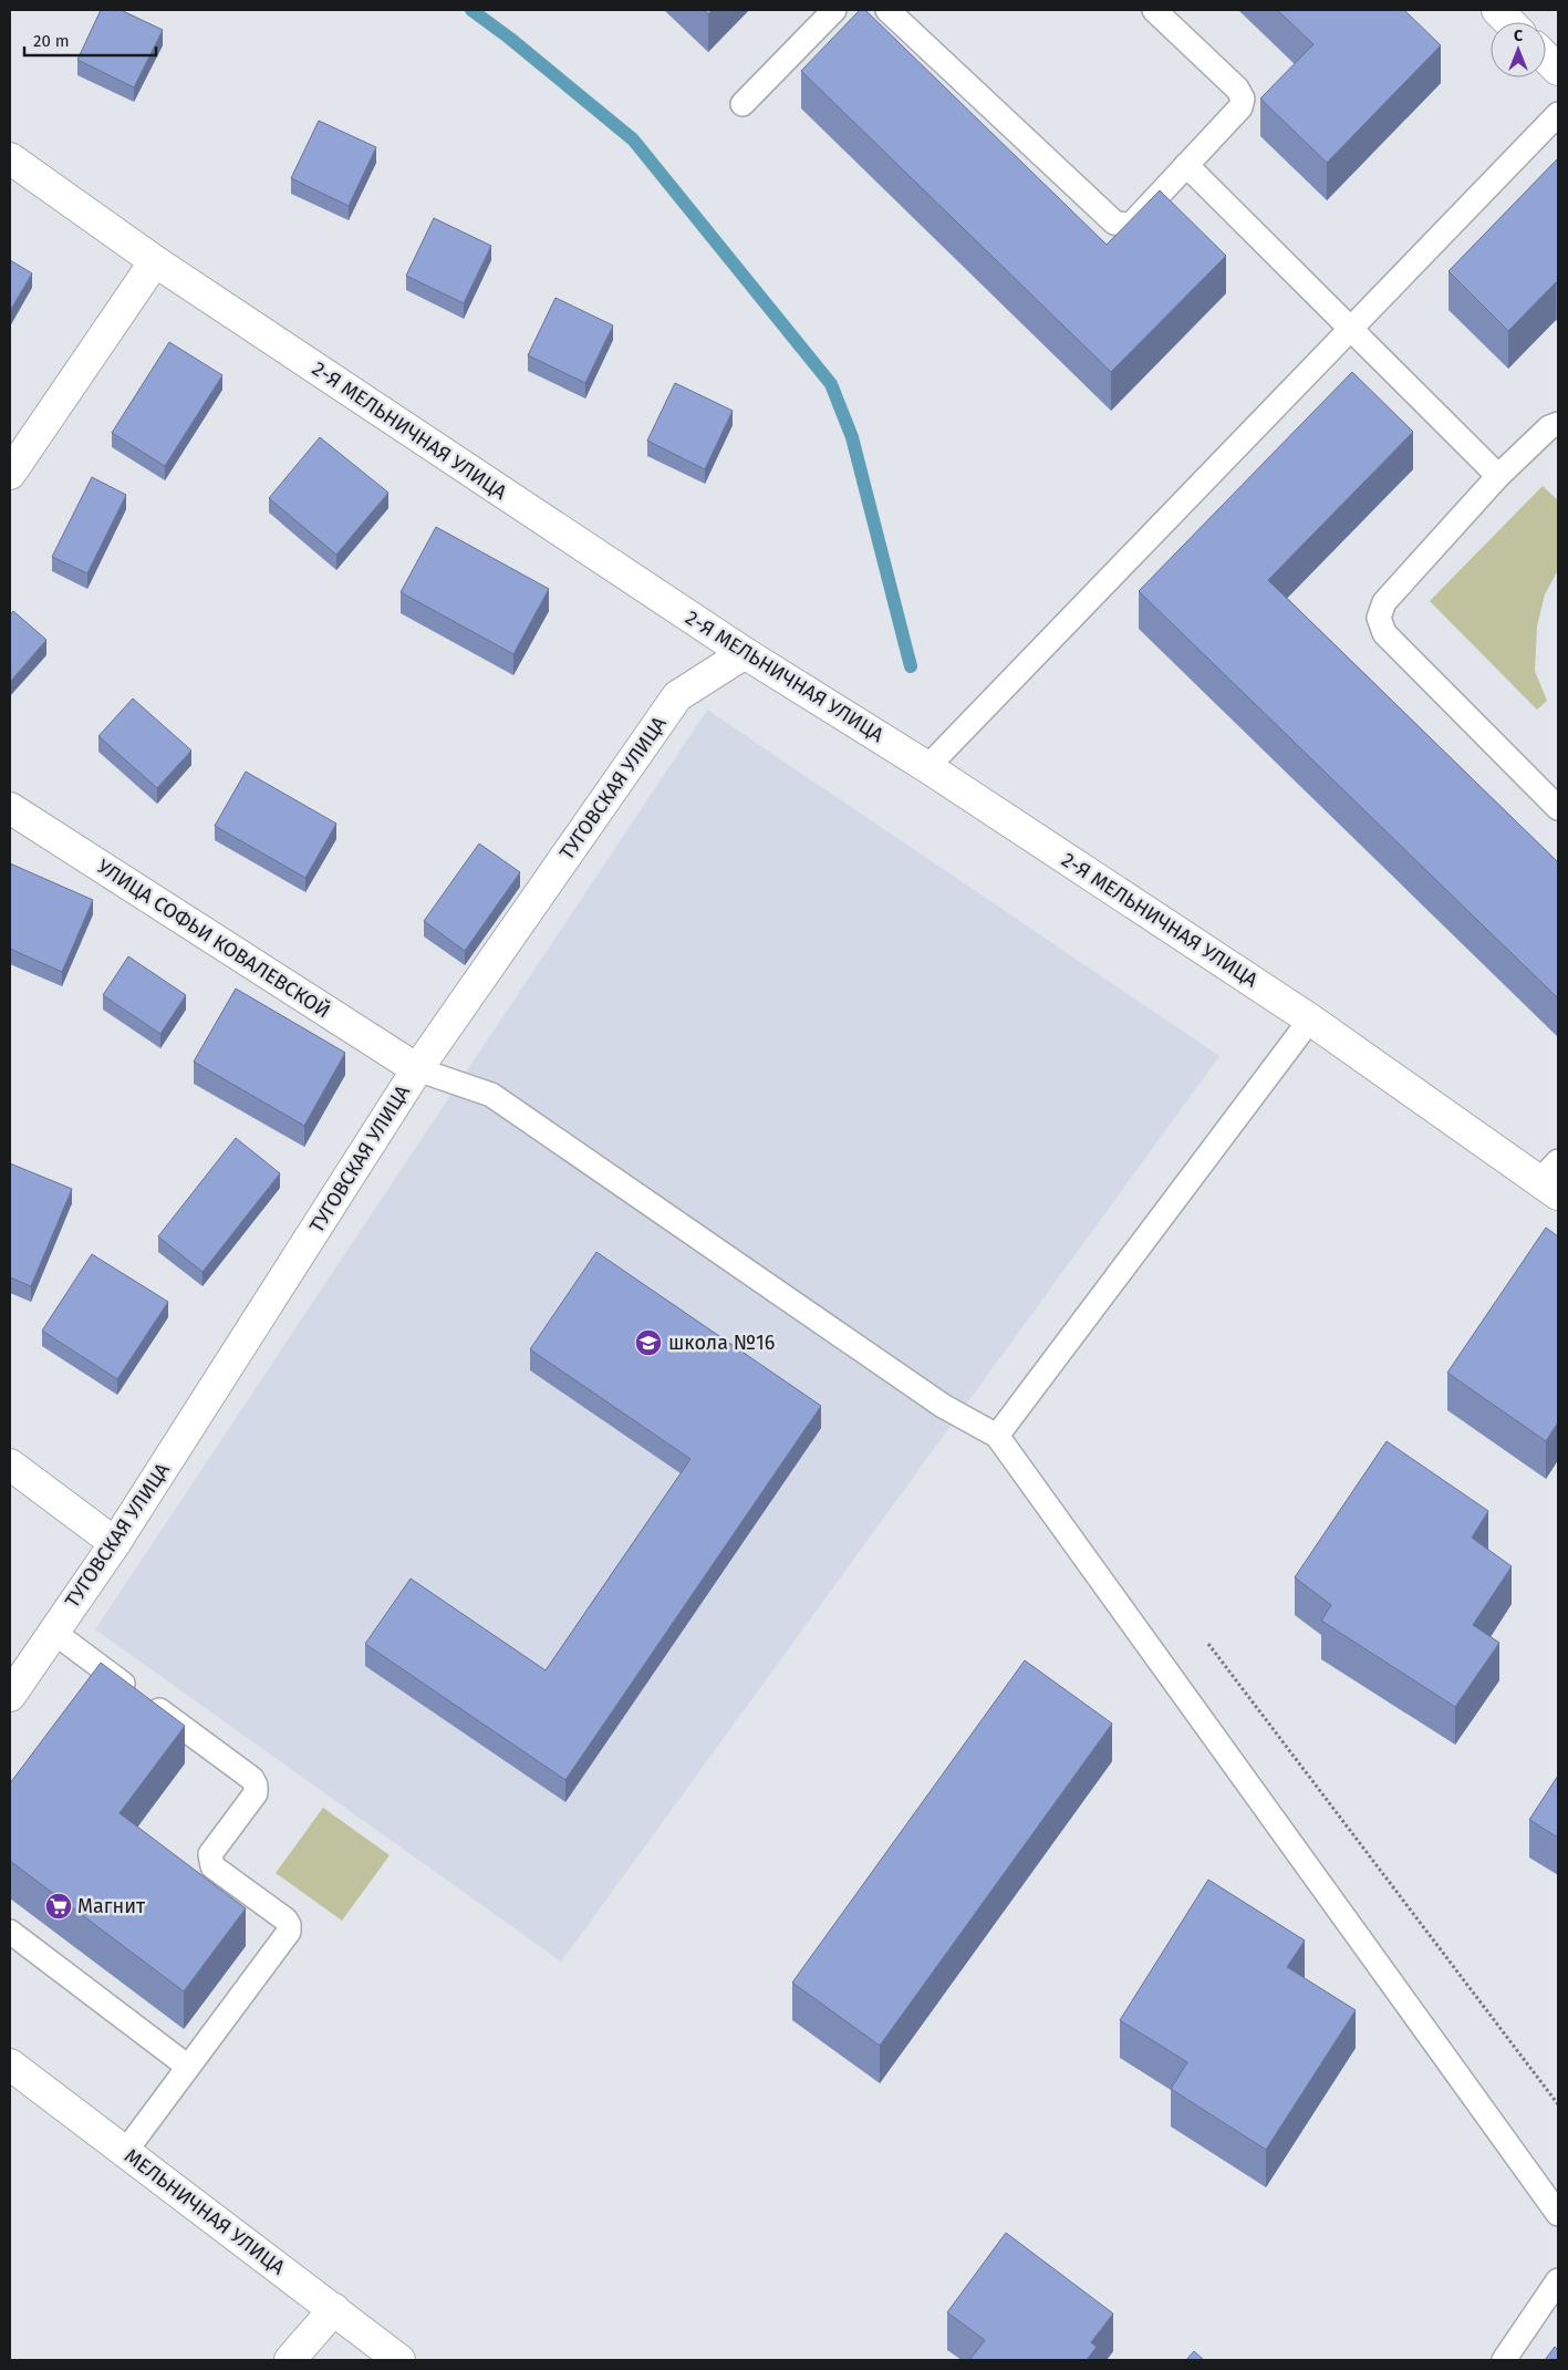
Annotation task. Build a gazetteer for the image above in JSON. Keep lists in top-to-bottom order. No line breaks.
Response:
{"streets":{"street":["2-Я МЕЛЬНИЧНАЯ УЛИЦА","ТУГОВСКАЯ УЛИЦА","УЛИЦА СОФЬИ КОВАЛЕВСКОЙ","МЕЛЬНИЧНАЯ УЛИЦА"]},"crossings":[["2-Я МЕЛЬНИЧНАЯ УЛИЦА","ТУГОВСКАЯ УЛИЦА"],["ТУГОВСКАЯ УЛИЦА","УЛИЦА СОФЬИ КОВАЛЕВСКОЙ"]],"places":{"school or university":["школа №16"],"supermarket":["Магнит"]},"scale_bar":"20 m","north":"top"}
